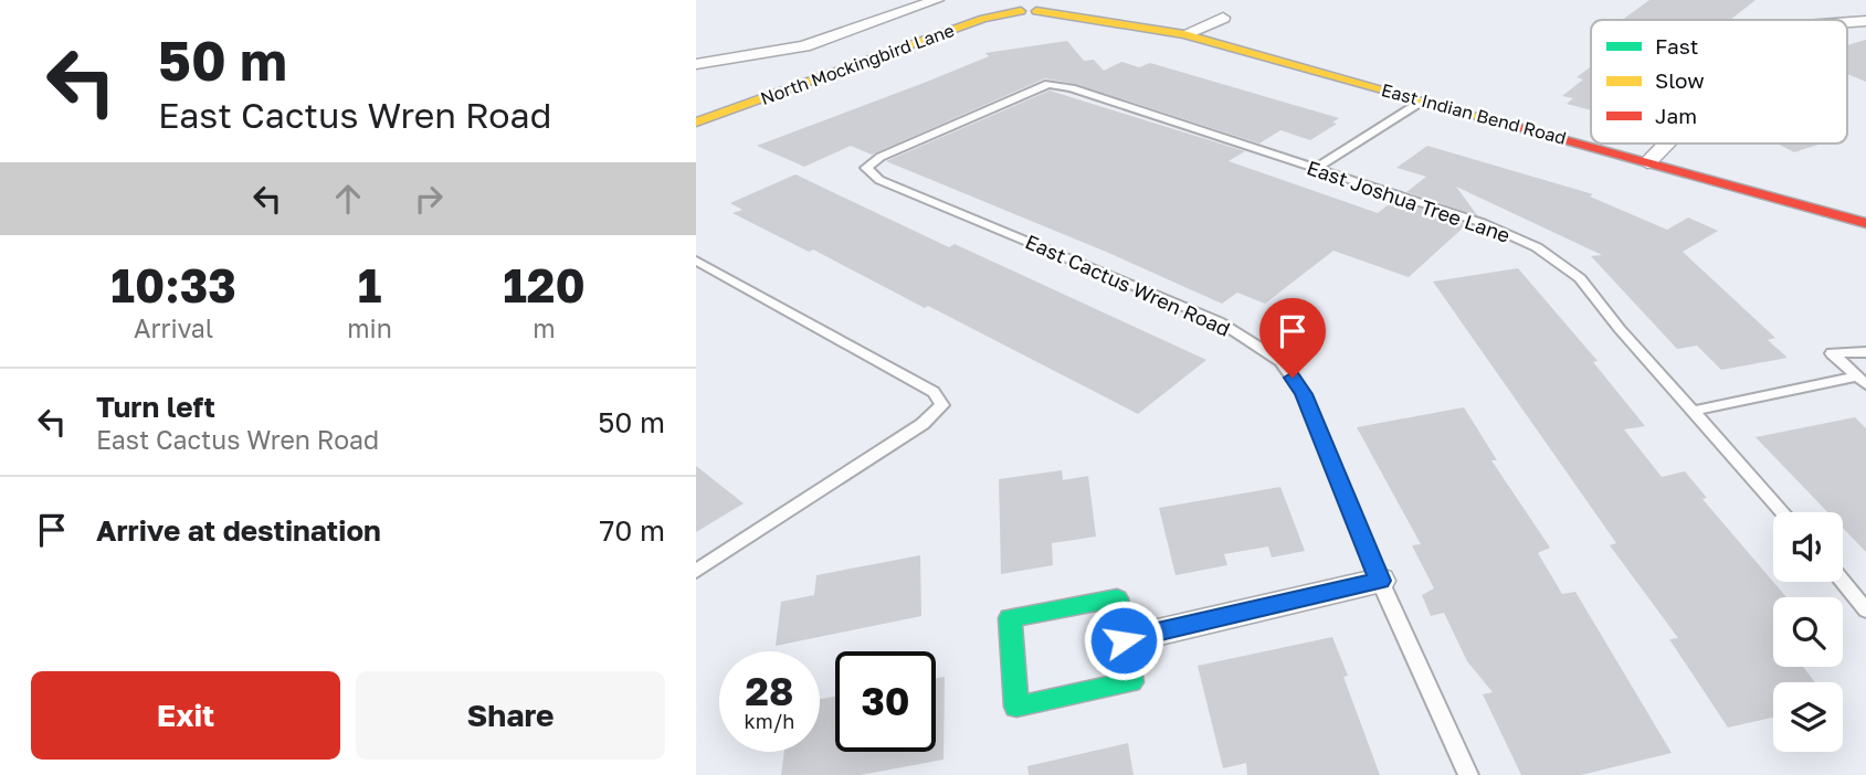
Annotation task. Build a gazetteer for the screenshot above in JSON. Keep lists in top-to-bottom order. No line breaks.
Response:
{"streets":{"street":["North Mockingbird Lane","East Indian Bend Road"],"lane":["East Joshua Tree Lane","East Cactus Wren Road"]},"crossings":[["North Mockingbird Lane","East Indian Bend Road"],["East Joshua Tree Lane","East Cactus Wren Road"]],"legend":["Fast","Slow","Jam"],"page":{"turn":["50 m","East Cactus Wren Road"],"eta":["10:33","Arrival","1","min","120","m"],"list":[{"name":"Turn left","note":"East Cactus Wren Road","value":"50 m"},{"name":"Arrive at destination","value":"70 m"}],"speed":"28 km/h","limit":"30","buttons":["Exit","Share"]}}
